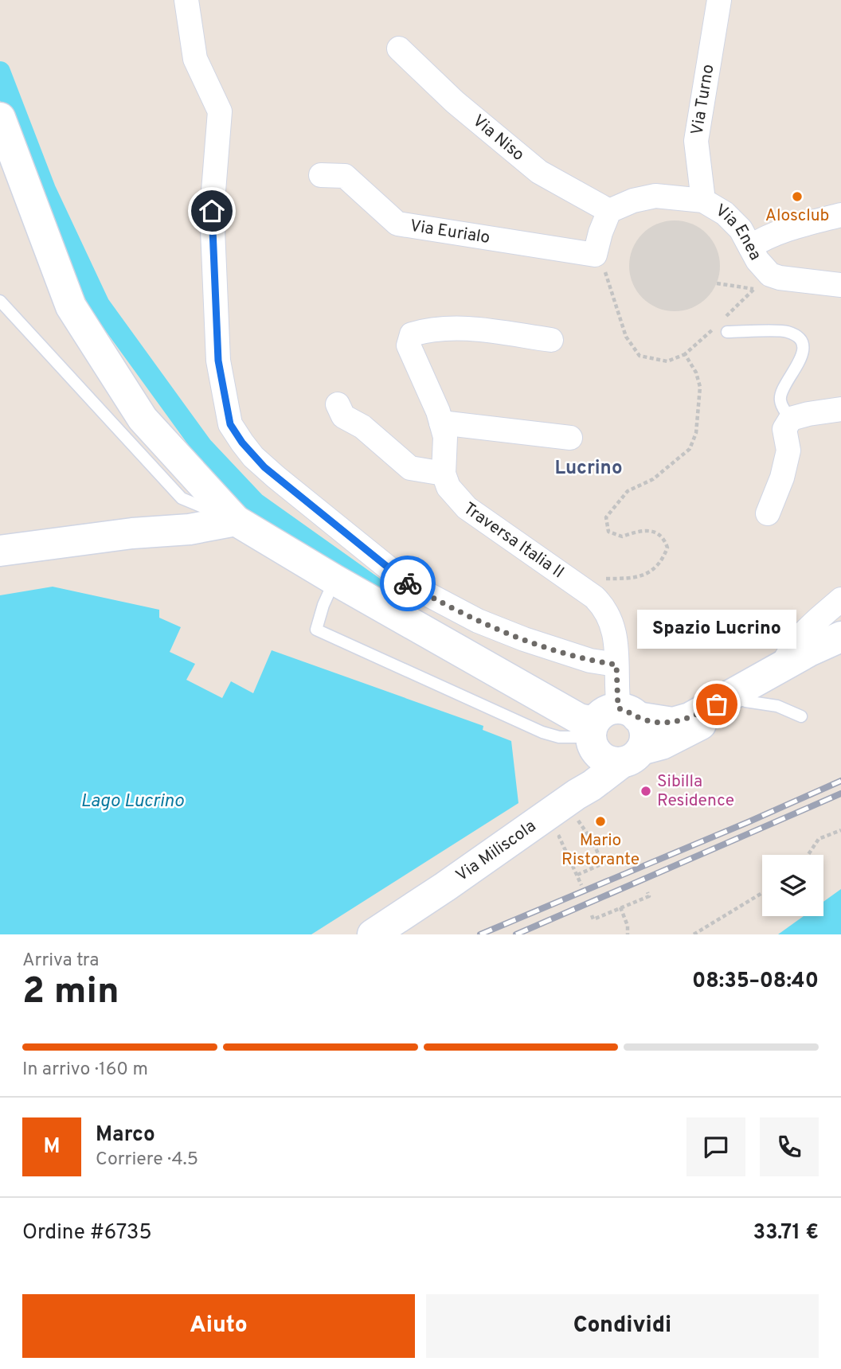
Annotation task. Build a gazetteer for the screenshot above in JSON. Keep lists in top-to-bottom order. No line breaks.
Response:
{"streets":{"street":["Via Turno","Via Niso","Via Eurialo","Via Enea","Traversa Italia II","Via Miliscola"]},"crossings":[["Via Turno","Via Enea"],["Via Niso","Via Enea"]],"districts":["Lucrino"],"water":["Lago Lucrino"],"places":["Alosclub","Spazio Lucrino","Sibilla Residence","Mario Ristorante"],"page":{"bubble":"Spazio Lucrino","heading":["2 min","Arriva tra","08:35–08:40"],"panel":["Marco","Corriere · 4.5","Ordine #6735","33.71 €"],"bar":"In arrivo · 160 m","round":"M","buttons":["Aiuto","Condividi"]}}
